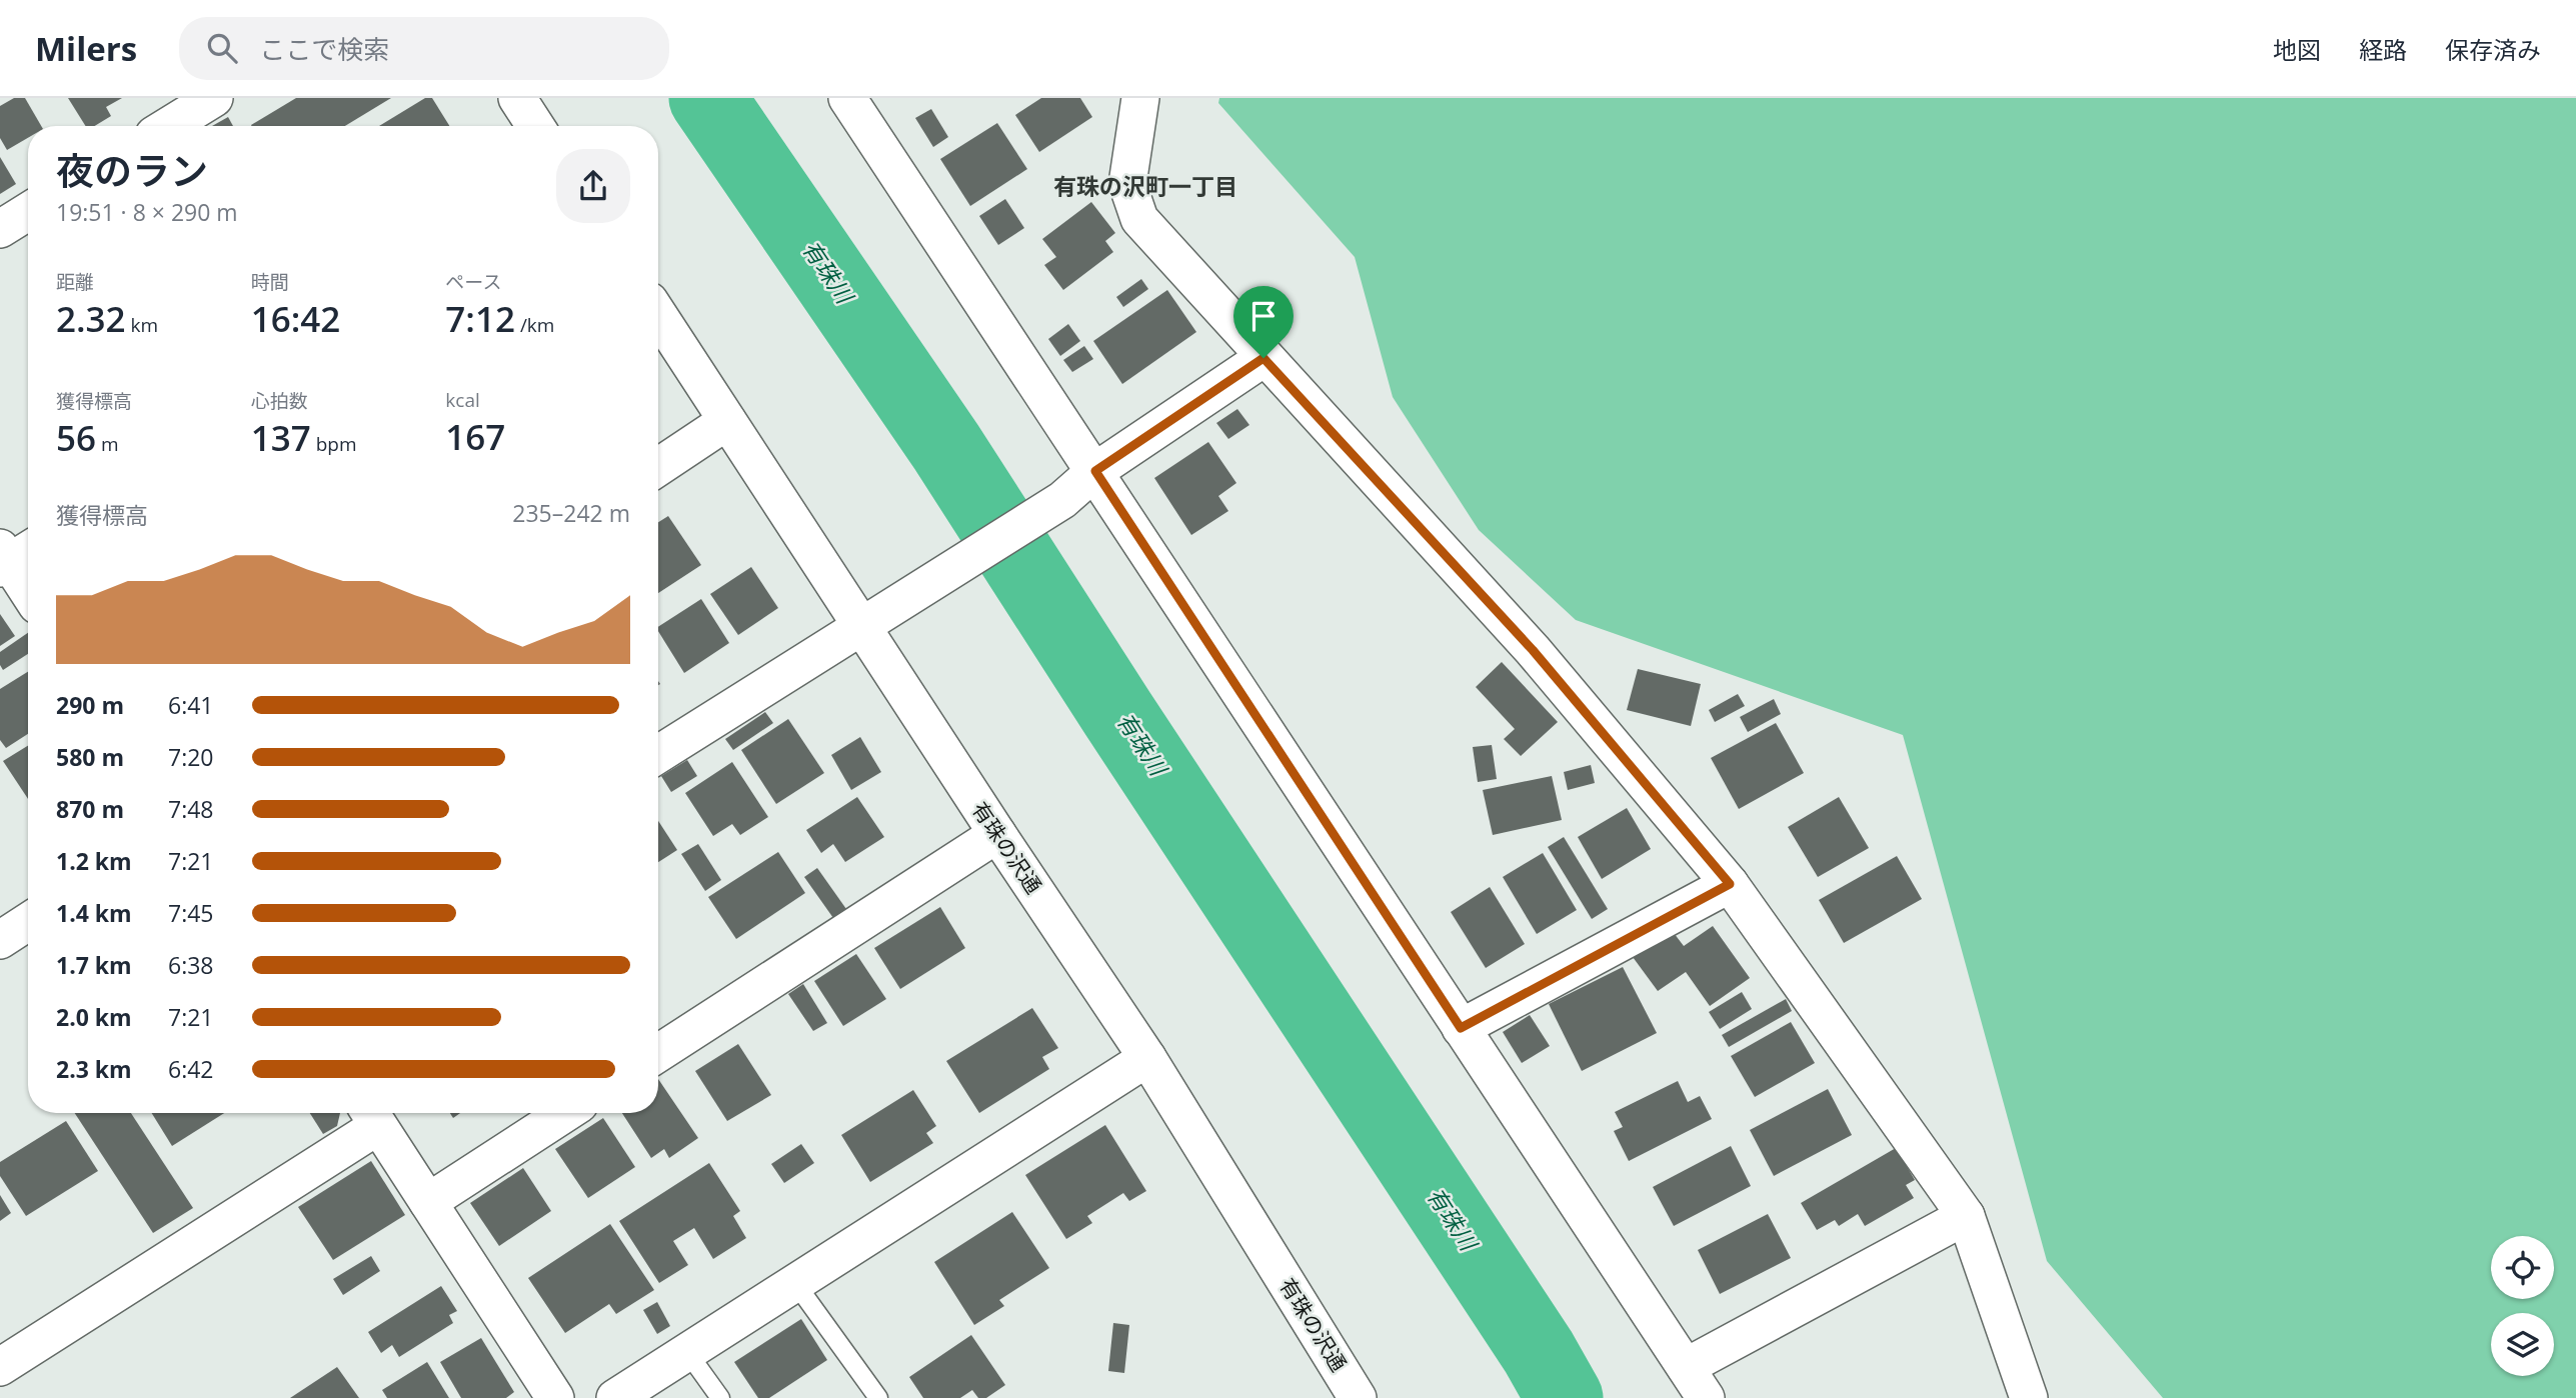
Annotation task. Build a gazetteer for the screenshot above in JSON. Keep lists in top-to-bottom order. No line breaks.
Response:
{"streets":{"street":["有珠の沢通"]},"districts":["有珠の沢町一丁目"],"water":["有珠川"],"page":{"header":"Milers","search":"ここで検索","nav":["地図","経路","保存済み"],"heading":["夜のラン","19:51 · 8 × 290 m"],"stats":[["距離","2.32 km"],["時間","16:42"],["ペース","7:12 /km"],["獲得標高","56 m"],["心拍数","137 bpm"],["kcal","167"]],"chart":["獲得標高","235–242 m"],"list":[{"name":"290 m","note":"6:41"},{"name":"580 m","note":"7:20"},{"name":"870 m","note":"7:48"},{"name":"1.2 km","note":"7:21"},{"name":"1.4 km","note":"7:45"},{"name":"1.7 km","note":"6:38"},{"name":"2.0 km","note":"7:21"},{"name":"2.3 km","note":"6:42"}]}}
